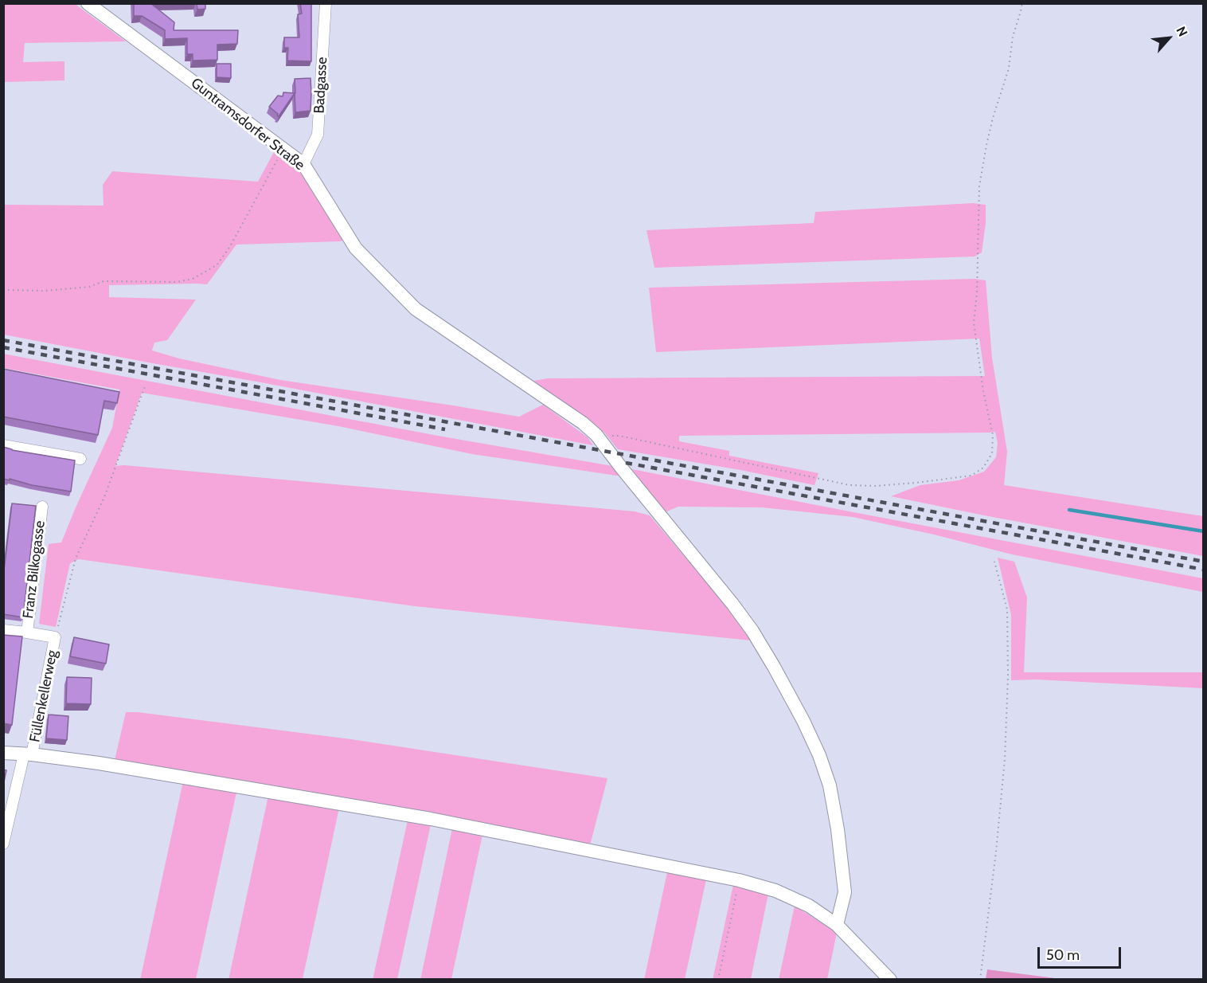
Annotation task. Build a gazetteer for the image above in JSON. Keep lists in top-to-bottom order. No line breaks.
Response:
{"streets":{"street":["Badgasse","Guntramsdorfer Straße","Franz Bilkogasse","Füllenkellerweg"]},"crossings":[["Badgasse","Guntramsdorfer Straße"],["Franz Bilkogasse","Füllenkellerweg"]],"scale_bar":"50 m","north":"top right"}
